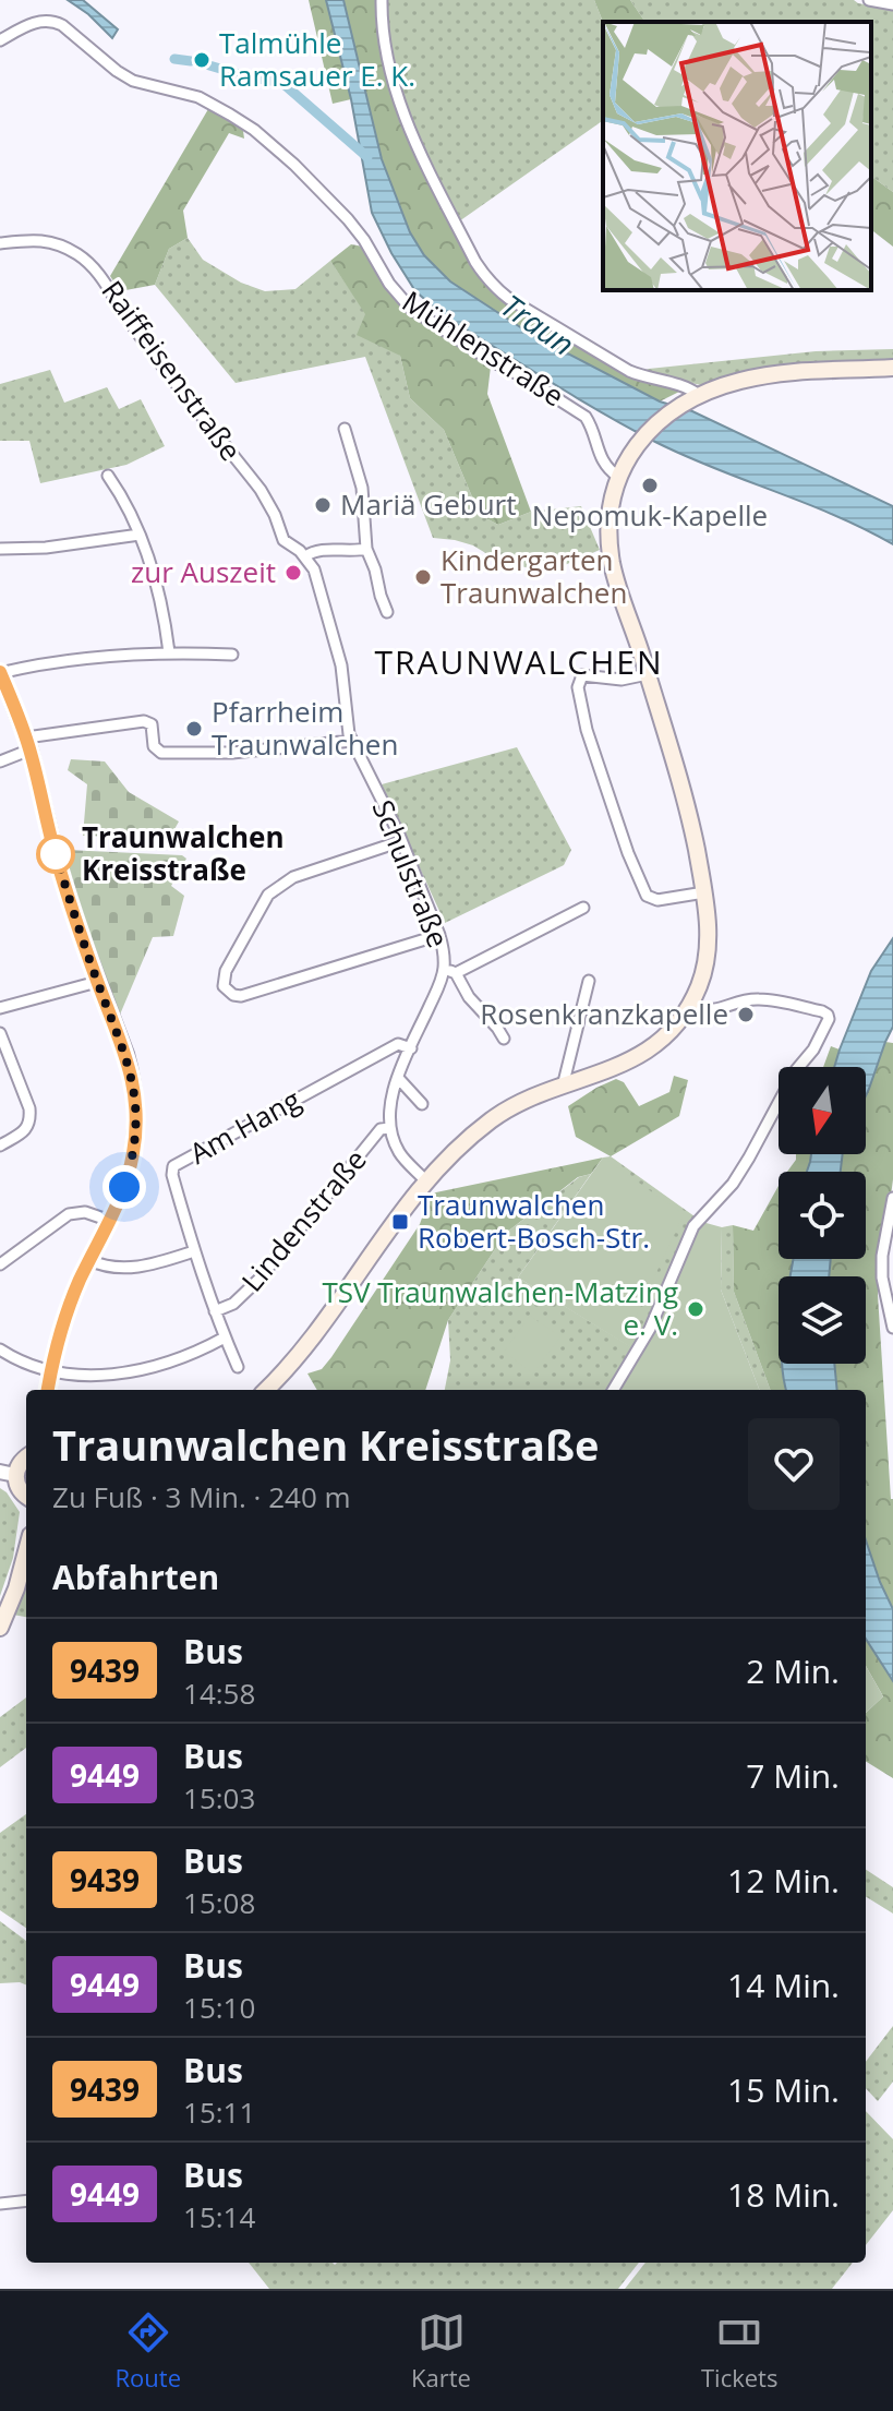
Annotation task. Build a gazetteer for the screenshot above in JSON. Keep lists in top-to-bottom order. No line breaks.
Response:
{"streets":{"street":["Mühlenstraße","Raiffeisenstraße","Schulstraße","Am Hang","Lindenstraße"]},"crossings":[["Raiffeisenstraße","Schulstraße"],["Schulstraße","Am Hang"],["Schulstraße","Lindenstraße"],["Am Hang","Lindenstraße"]],"districts":["TRAUNWALCHEN"],"water":["Traun"],"places":{"other":["Talmühle Ramsauer E. K.","Nepomuk-Kapelle","Mariä Geburt","zur Auszeit","Kindergarten Traunwalchen","Pfarrheim Traunwalchen","Traunwalchen Kreisstraße","Rosenkranzkapelle","TSV Traunwalchen-Matzing e. V."],"transit":["Traunwalchen Robert-Bosch-Str."]},"lines":["bus line 9439"],"north":"bottom","page":{"heading":[["Traunwalchen Kreisstraße","Zu Fuß · 3 Min. · 240 m"],"Abfahrten"],"list":[{"mark":"9439","name":"Bus","note":"14:58","value":"2 Min."},{"mark":"9449","name":"Bus","note":"15:03","value":"7 Min."},{"mark":"9439","name":"Bus","note":"15:08","value":"12 Min."},{"mark":"9449","name":"Bus","note":"15:10","value":"14 Min."},{"mark":"9439","name":"Bus","note":"15:11","value":"15 Min."},{"mark":"9449","name":"Bus","note":"15:14","value":"18 Min."}],"tabs":["Route","Karte","Tickets"]}}
